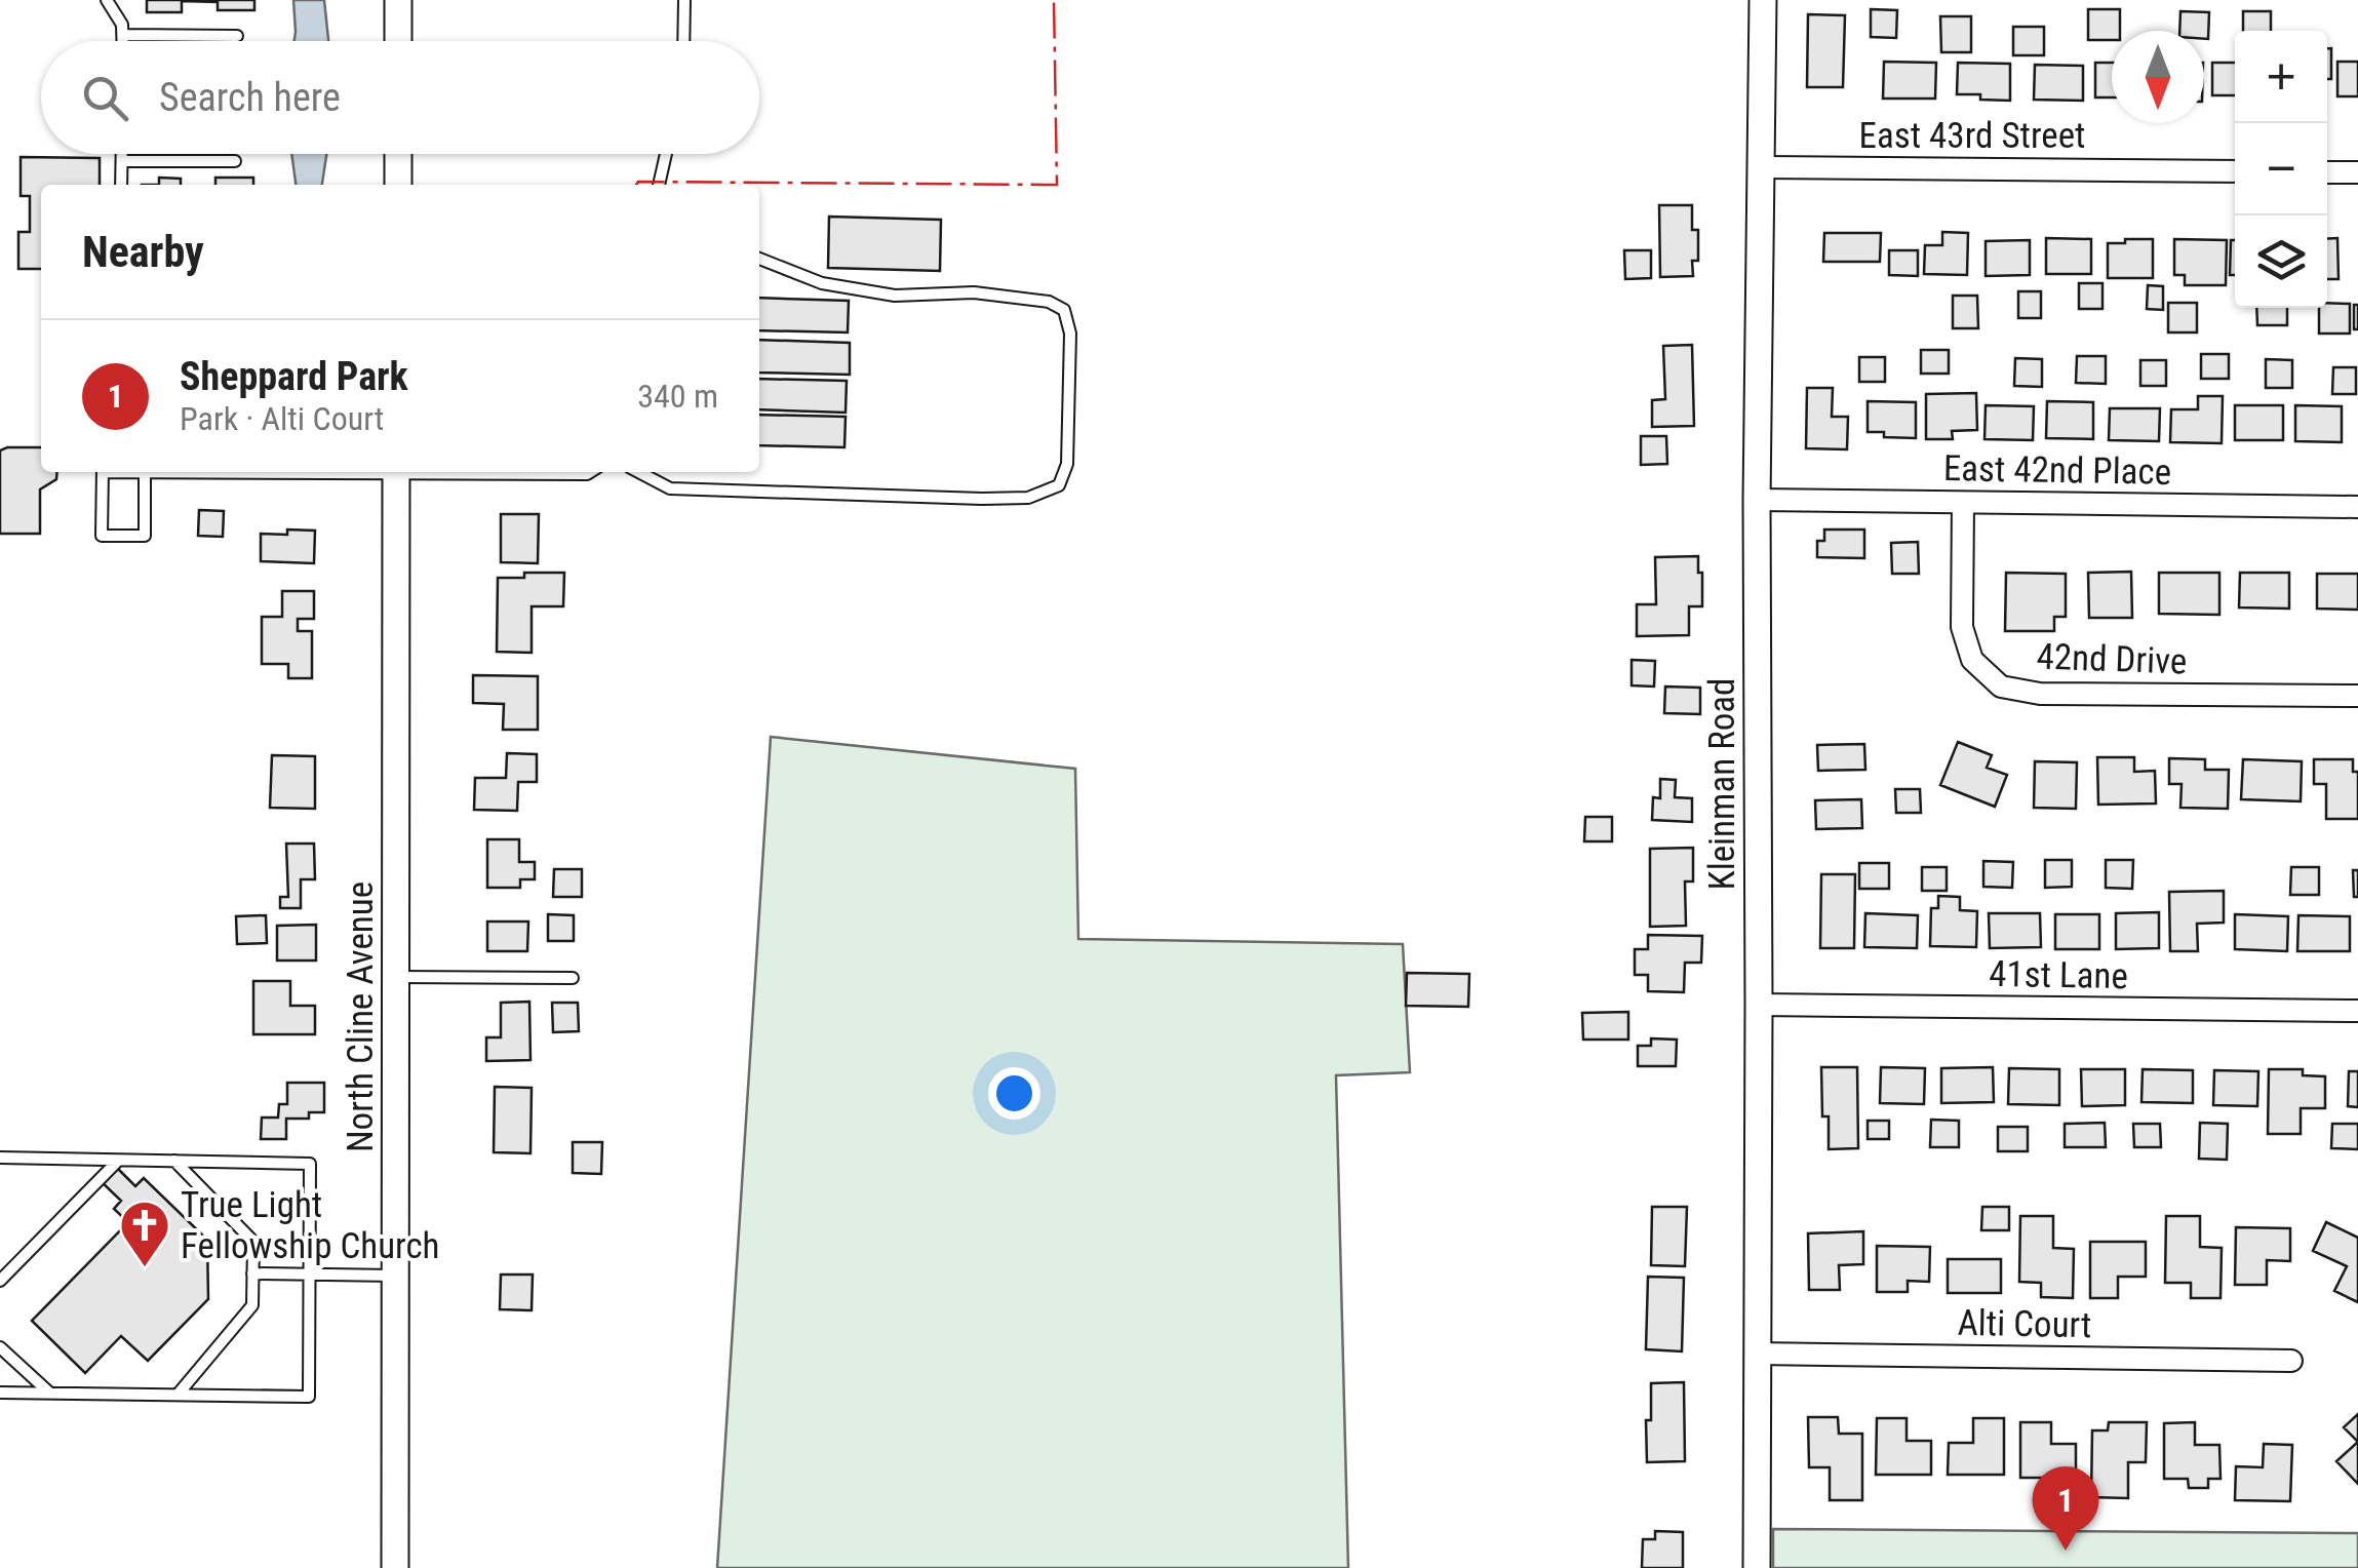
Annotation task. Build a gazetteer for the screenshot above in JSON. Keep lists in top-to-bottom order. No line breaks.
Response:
{"streets":{"street":["East 43rd Street","East 42nd Place","42nd Drive","Kleinman Road","41st Lane","North Cline Avenue","Alti Court"]},"crossings":[["East 43rd Street","Kleinman Road"],["East 42nd Place","42nd Drive"],["East 42nd Place","Kleinman Road"],["Kleinman Road","41st Lane"],["Kleinman Road","Alti Court"]],"places":{"church":["True Light Fellowship Church"]},"north":"bottom","page":{"map_buttons":["+","−"],"search":"Search here","heading":"Nearby","list":[{"mark":"1","name":"Sheppard Park","note":"Park · Alti Court","value":"340 m"}],"pins":"1"}}
